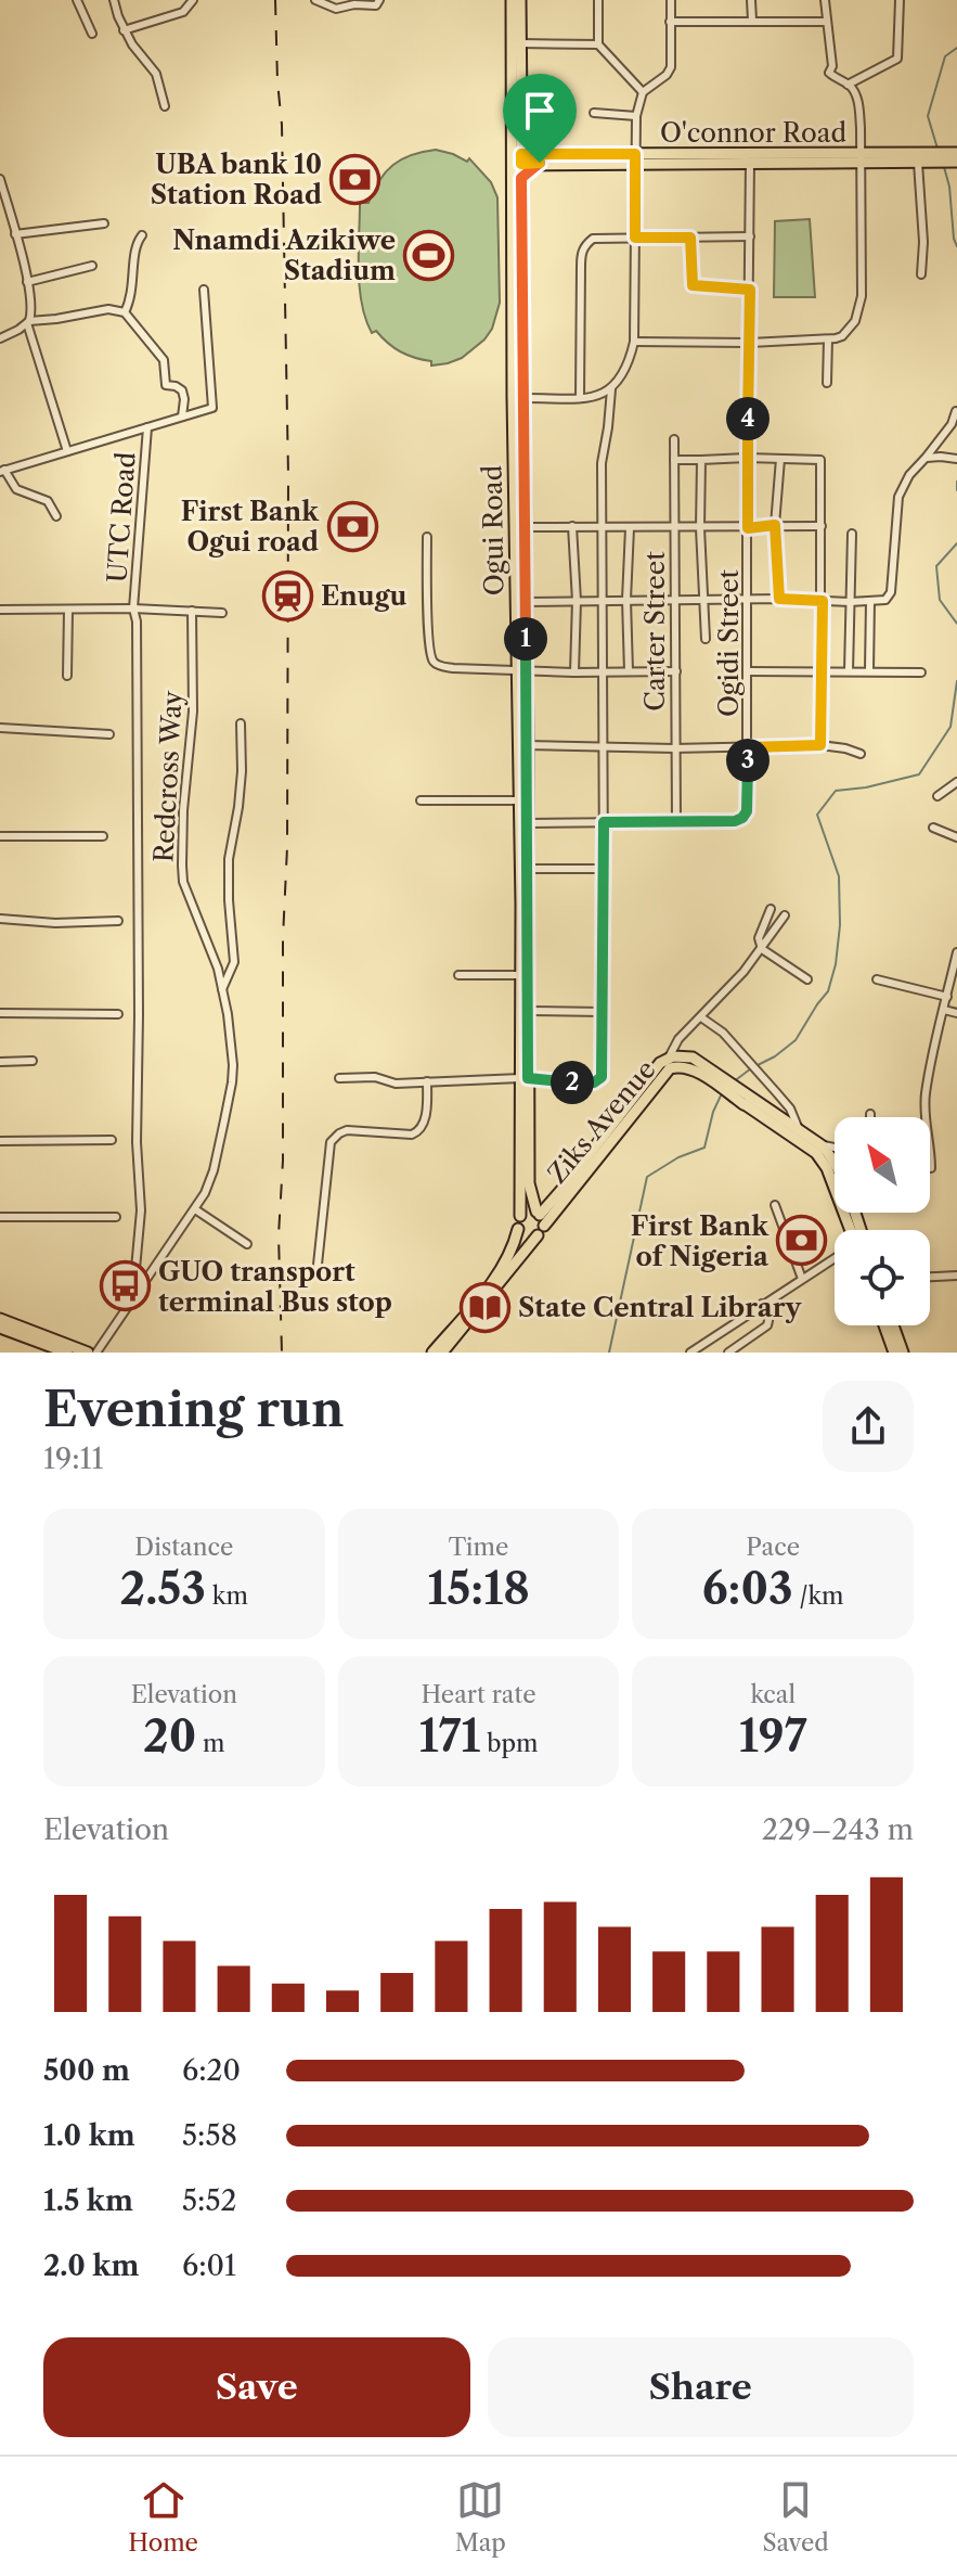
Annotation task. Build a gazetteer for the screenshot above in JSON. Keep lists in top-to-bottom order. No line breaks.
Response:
{"streets":{"main road":["O'connor Road","Ogui Road","Ziks Avenue"],"street":["UTC Road","Carter Street","Ogidi Street","Redcross Way"]},"crossings":[["O'connor Road","Ogui Road"],["O'connor Road","Ogidi Street"],["UTC Road","Redcross Way"],["Ogui Road","Ziks Avenue"],["Carter Street","Ogidi Street"]],"places":{"bank":["UBA bank 10 Station Road","First Bank Ogui road","First Bank of Nigeria"],"sports":["Nnamdi Azikiwe Stadium"],"station":["Enugu"],"bus stop":["GUO transport terminal Bus stop"],"library":["State Central Library"]},"north":"top left","page":{"pins":["4","1","3","2"],"heading":["Evening run","19:11"],"stats":[["Distance","2.53 km"],["Time","15:18"],["Pace","6:03 /km"],["Elevation","20 m"],["Heart rate","171 bpm"],["kcal","197"]],"chart":["Elevation","229–243 m"],"list":[{"name":"500 m","note":"6:20"},{"name":"1.0 km","note":"5:58"},{"name":"1.5 km","note":"5:52"},{"name":"2.0 km","note":"6:01"}],"buttons":["Save","Share"],"tabs":["Home","Map","Saved"]}}
